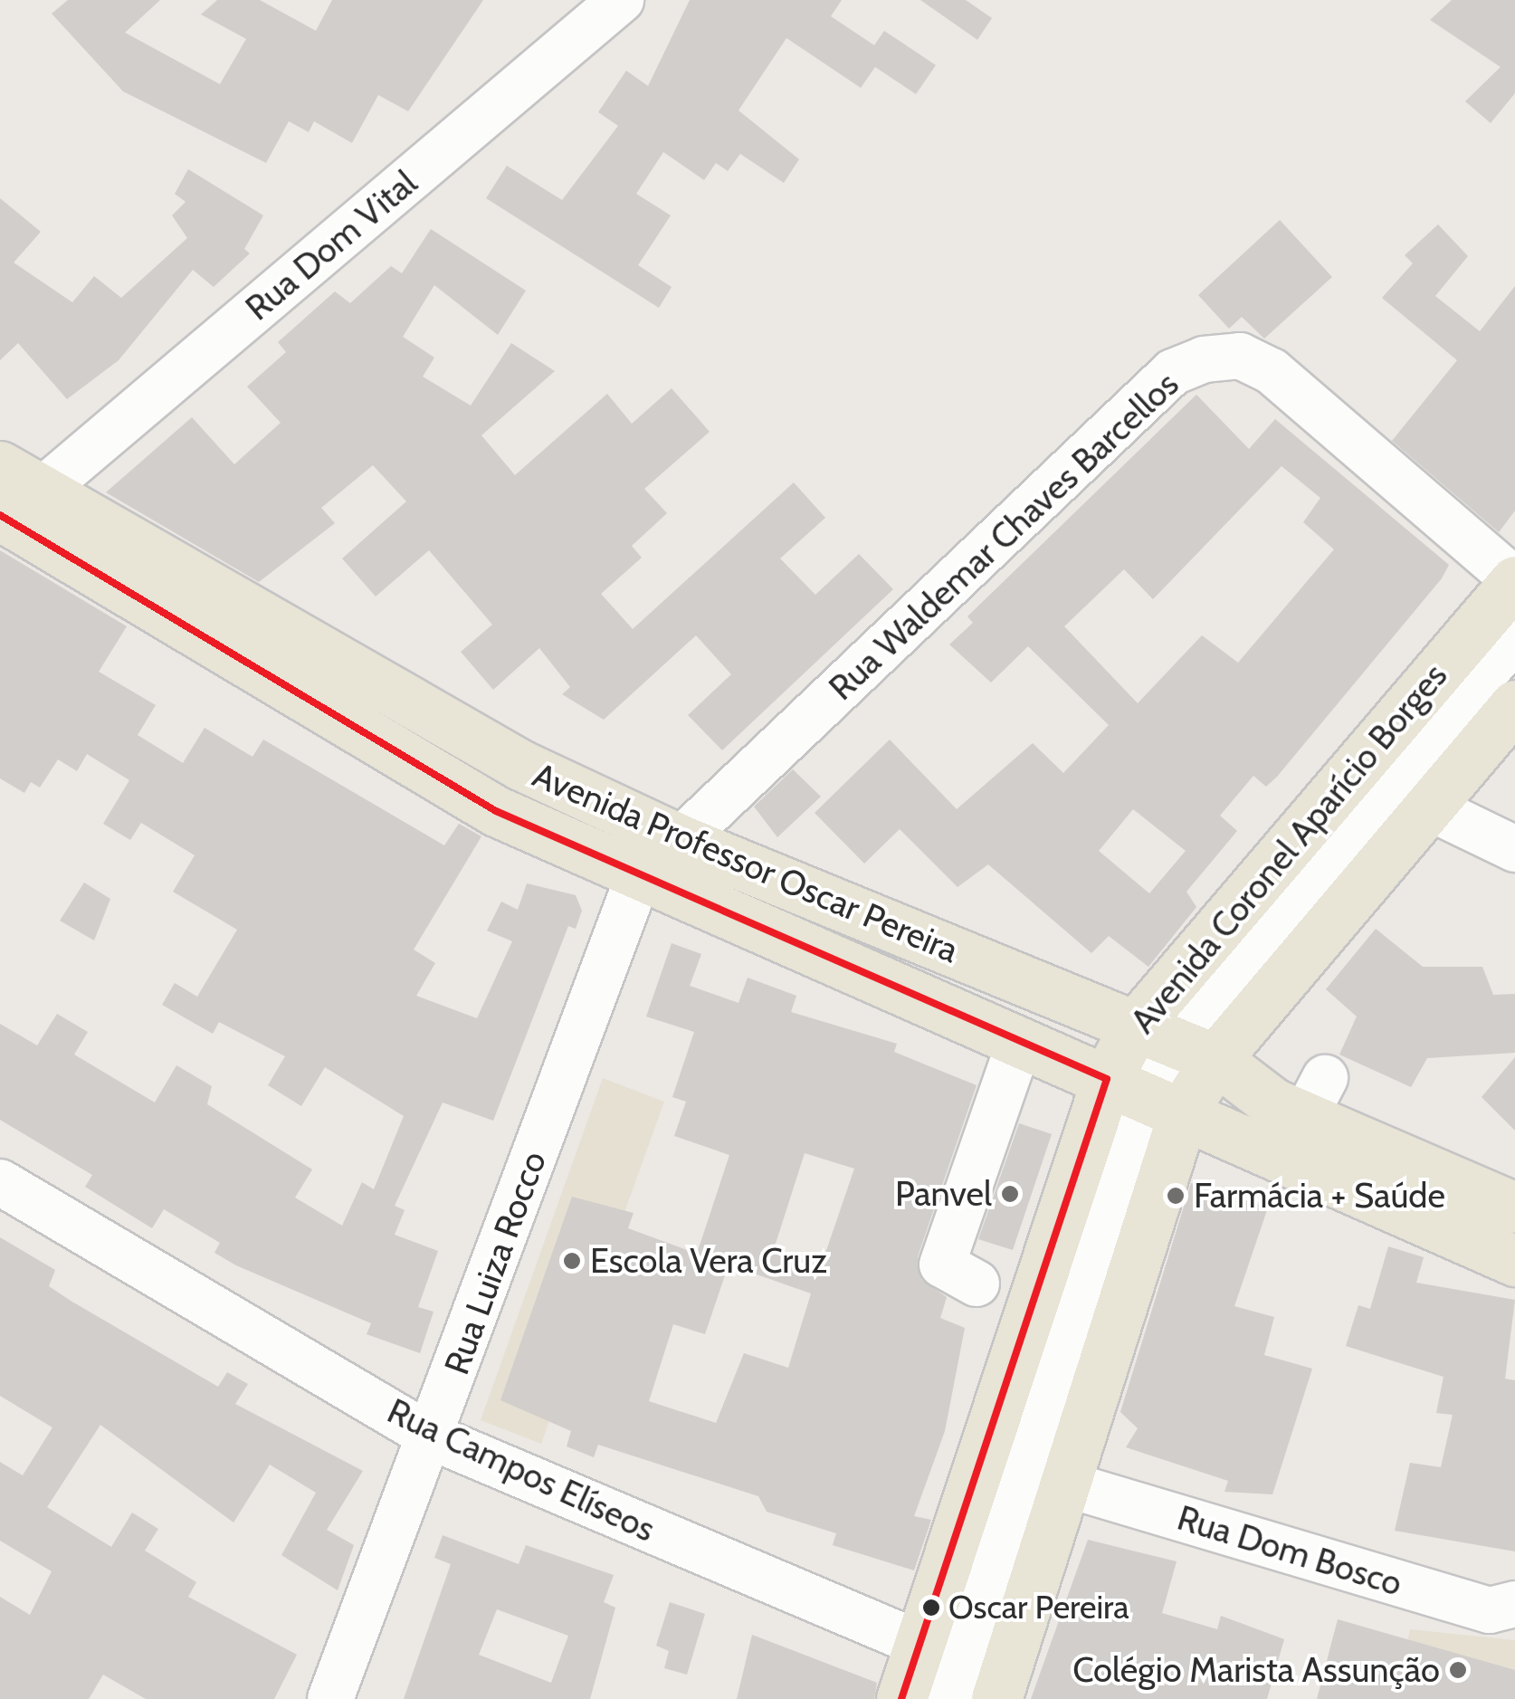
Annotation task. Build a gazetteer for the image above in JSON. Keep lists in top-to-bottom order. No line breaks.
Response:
{"streets":{"main road":["Avenida Coronel Aparício Borges","Avenida Professor Oscar Pereira"],"street":["Rua Dom Vital","Rua Waldemar Chaves Barcellos","Rua Luiza Rocco","Rua Campos Elíseos","Rua Dom Bosco"]},"crossings":[["Rua Dom Vital","Avenida Professor Oscar Pereira"],["Rua Waldemar Chaves Barcellos","Avenida Coronel Aparício Borges"],["Rua Waldemar Chaves Barcellos","Avenida Professor Oscar Pereira"],["Avenida Coronel Aparício Borges","Avenida Professor Oscar Pereira"],["Avenida Coronel Aparício Borges","Rua Campos Elíseos"],["Avenida Coronel Aparício Borges","Rua Dom Bosco"],["Avenida Professor Oscar Pereira","Rua Luiza Rocco"],["Rua Luiza Rocco","Rua Campos Elíseos"]],"places":["Panvel","Farmácia + Saúde","Escola Vera Cruz","Oscar Pereira","Colégio Marista Assunção"]}
